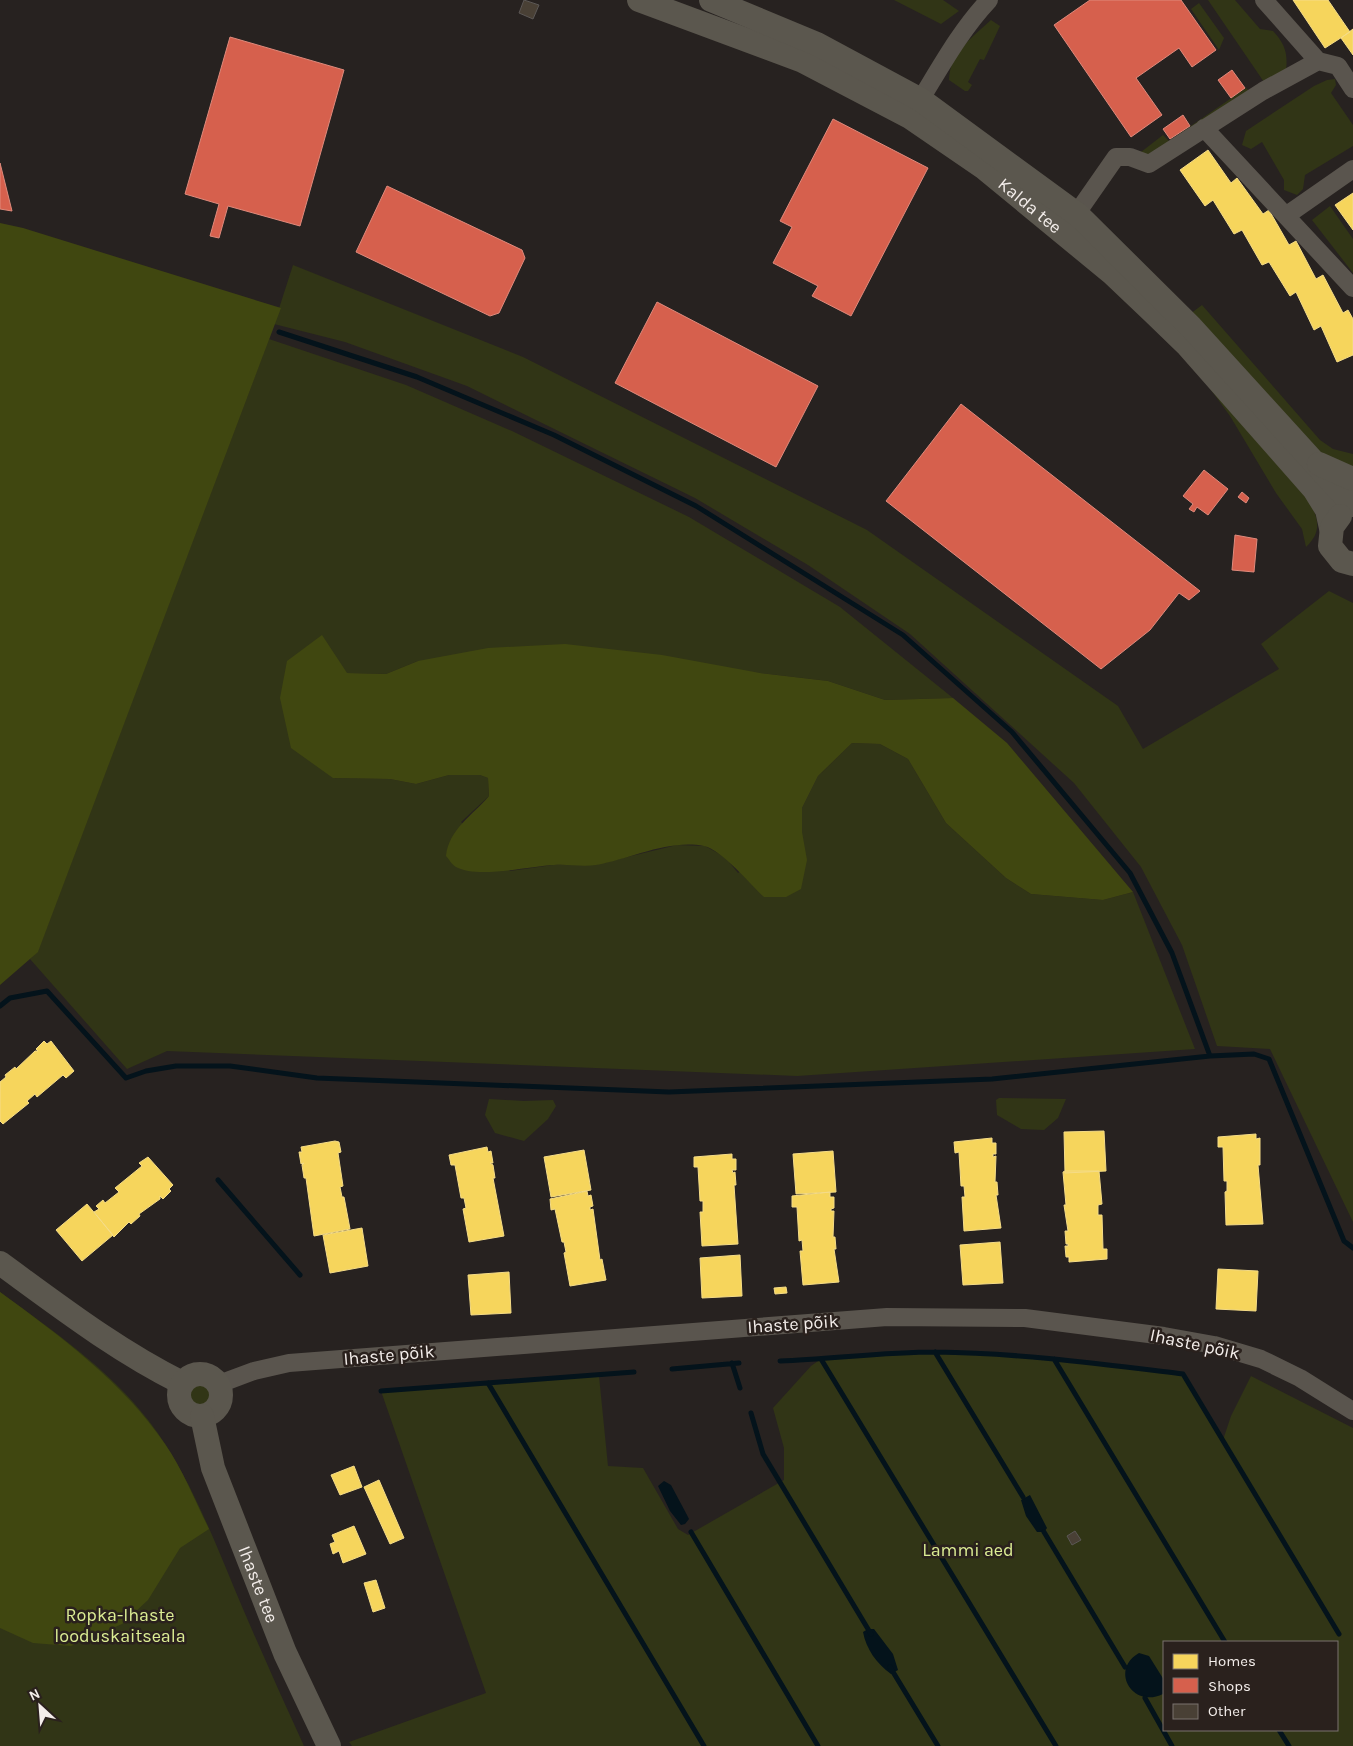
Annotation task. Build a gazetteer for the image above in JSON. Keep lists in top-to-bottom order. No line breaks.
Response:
{"streets":{"street":["Kalda tee","Ihaste põik","Ihaste tee"]},"crossings":[["Ihaste põik","Ihaste tee"]],"parks":["Lammi aed","Ropka-Ihaste looduskaitseala"],"legend":["Homes","Shops","Other"],"north":"top left"}
